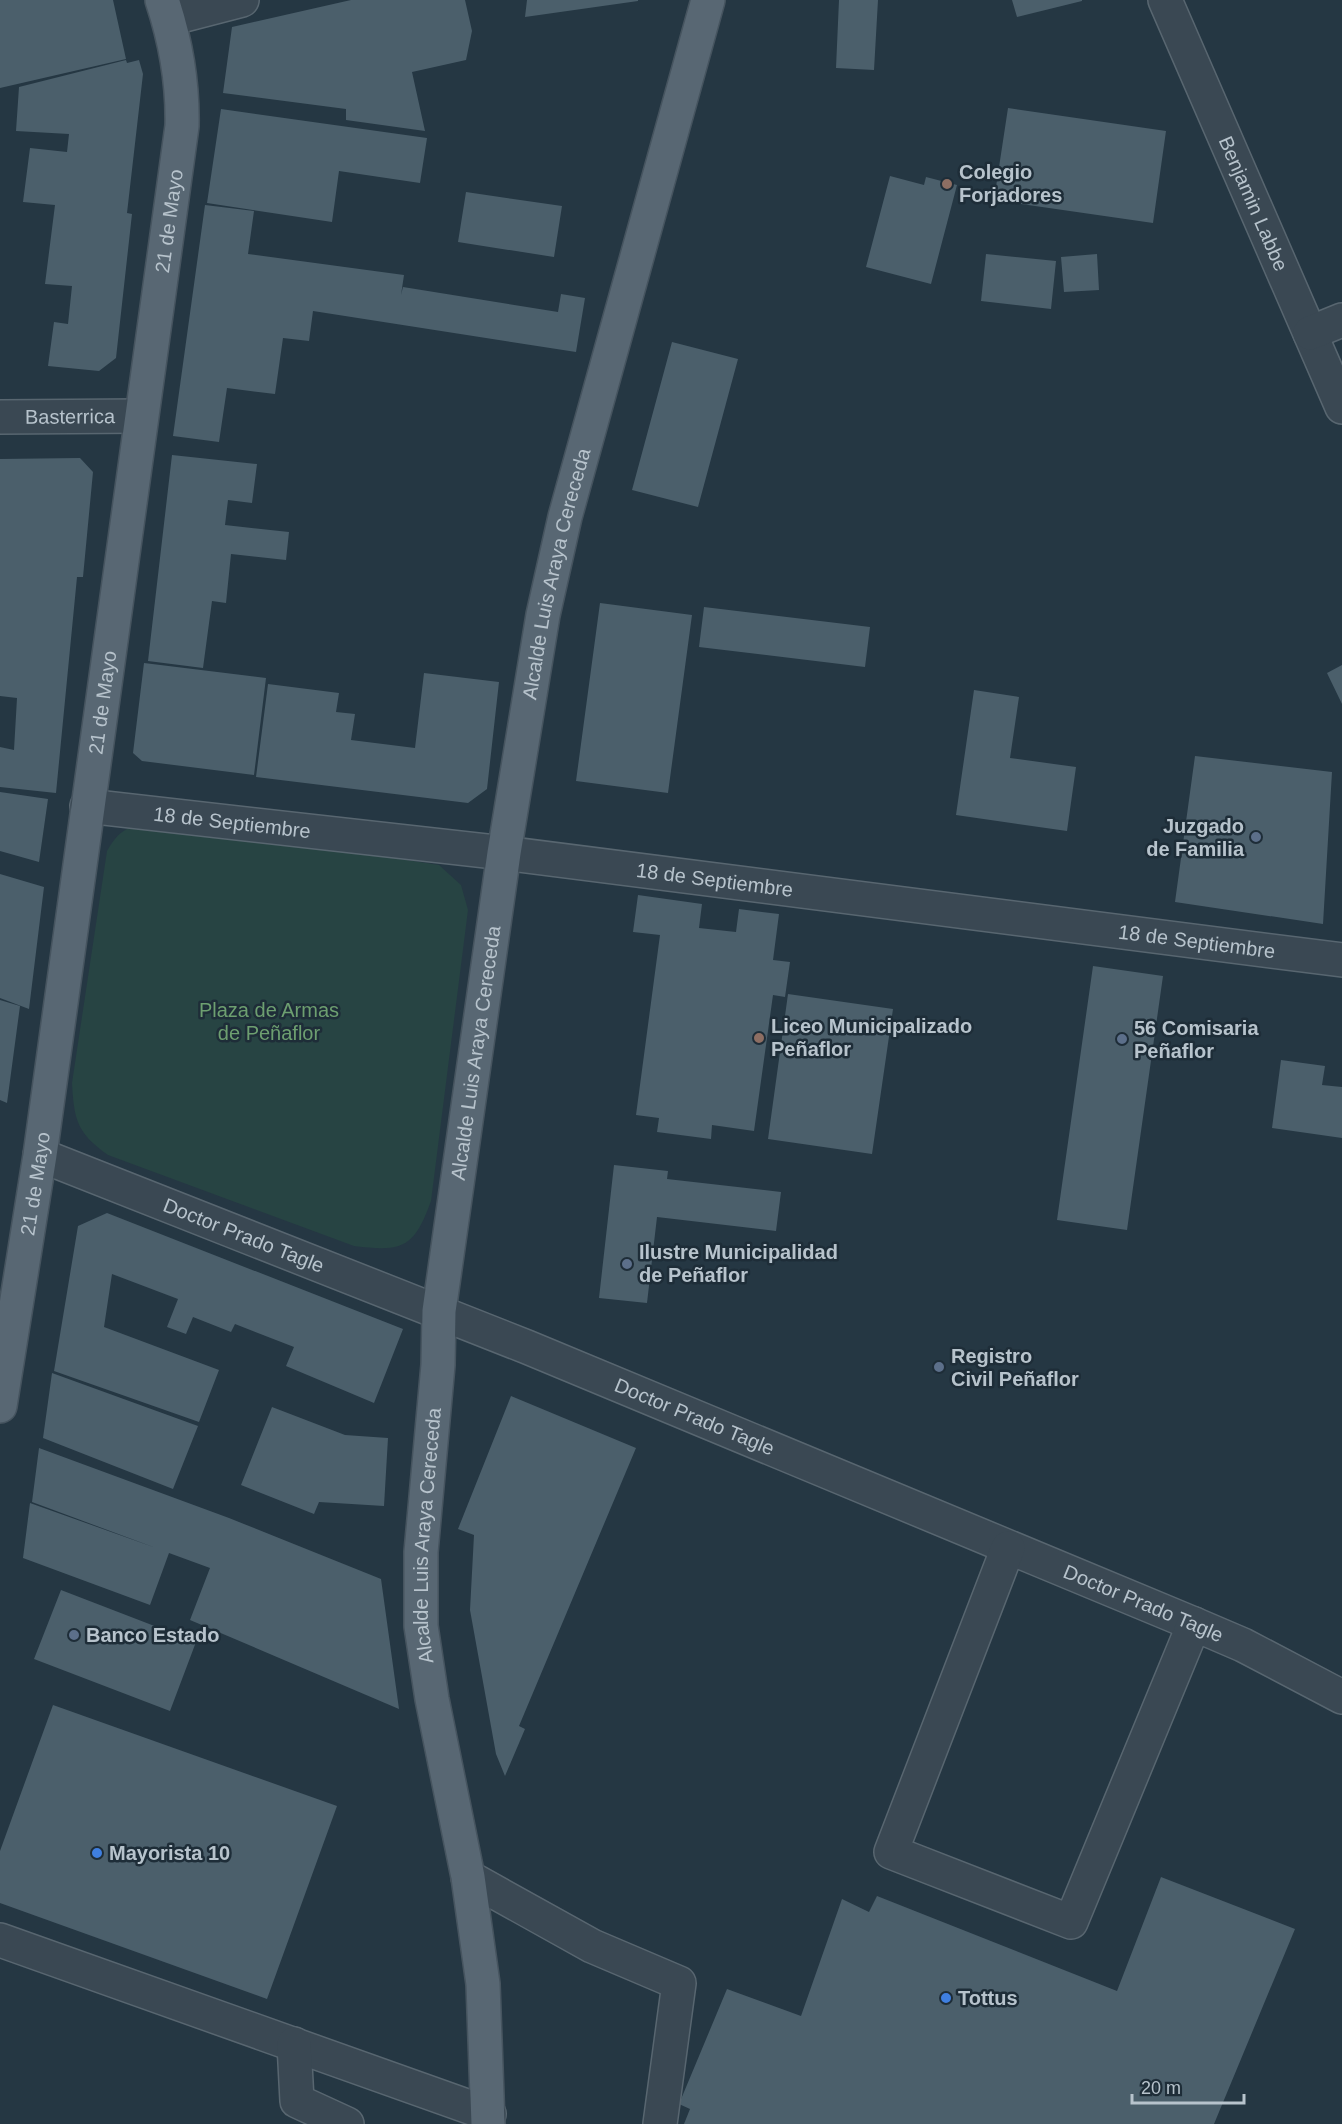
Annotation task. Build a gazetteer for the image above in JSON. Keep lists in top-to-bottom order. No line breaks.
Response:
{"streets":{"main road":["21 de Mayo","Alcalde Luis Araya Cereceda"],"street":["Benjamin Labbe","Basterrica","18 de Septiembre","Doctor Prado Tagle"]},"crossings":[["21 de Mayo","Basterrica"],["21 de Mayo","18 de Septiembre"],["21 de Mayo","Doctor Prado Tagle"],["Alcalde Luis Araya Cereceda","18 de Septiembre"],["Alcalde Luis Araya Cereceda","Doctor Prado Tagle"]],"parks":["Plaza de Armas de Peñaflor"],"places":["Colegio Forjadores","Juzgado de Familia","Liceo Municipalizado Peñaflor","56 Comisaria Peñaflor","Ilustre Municipalidad de Peñaflor","Registro Civil Peñaflor","Banco Estado","Mayorista 10","Tottus"],"scale_bar":"20 m"}
